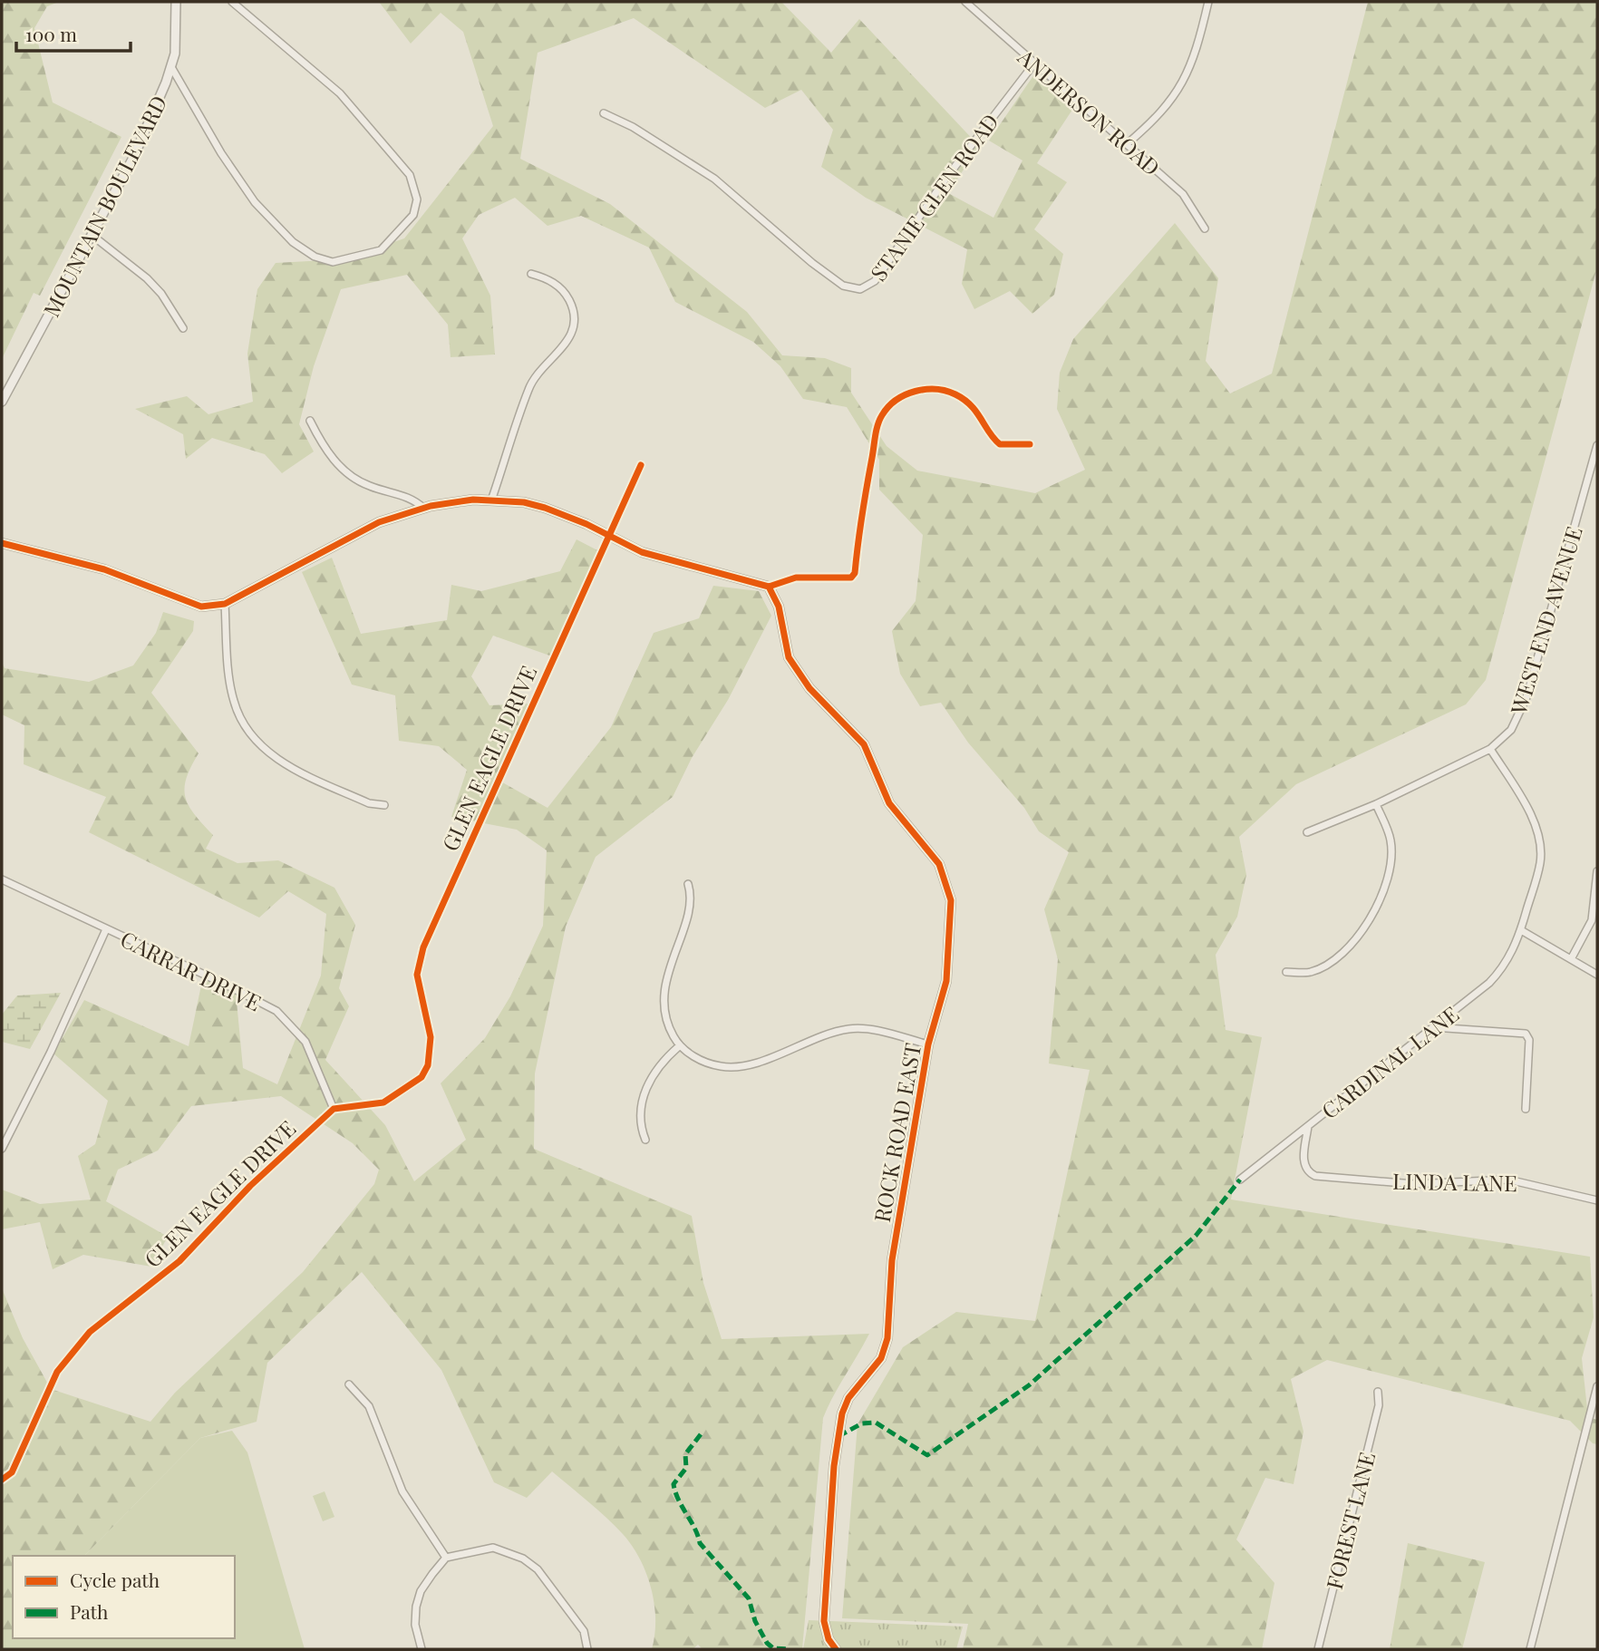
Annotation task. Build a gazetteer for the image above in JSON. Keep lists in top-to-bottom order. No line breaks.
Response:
{"streets":{"street":["ANDERSON ROAD","STANIE GLEN ROAD","MOUNTAIN BOULEVARD","WEST END AVENUE","GLEN EAGLE DRIVE","CARRAR DRIVE","CARDINAL LANE","ROCK ROAD EAST","LINDA LANE","FOREST LANE"]},"crossings":[["ANDERSON ROAD","STANIE GLEN ROAD"],["GLEN EAGLE DRIVE","CARRAR DRIVE"],["CARDINAL LANE","LINDA LANE"]],"legend":["Cycle path","Path"],"scale_bar":"100 m"}
